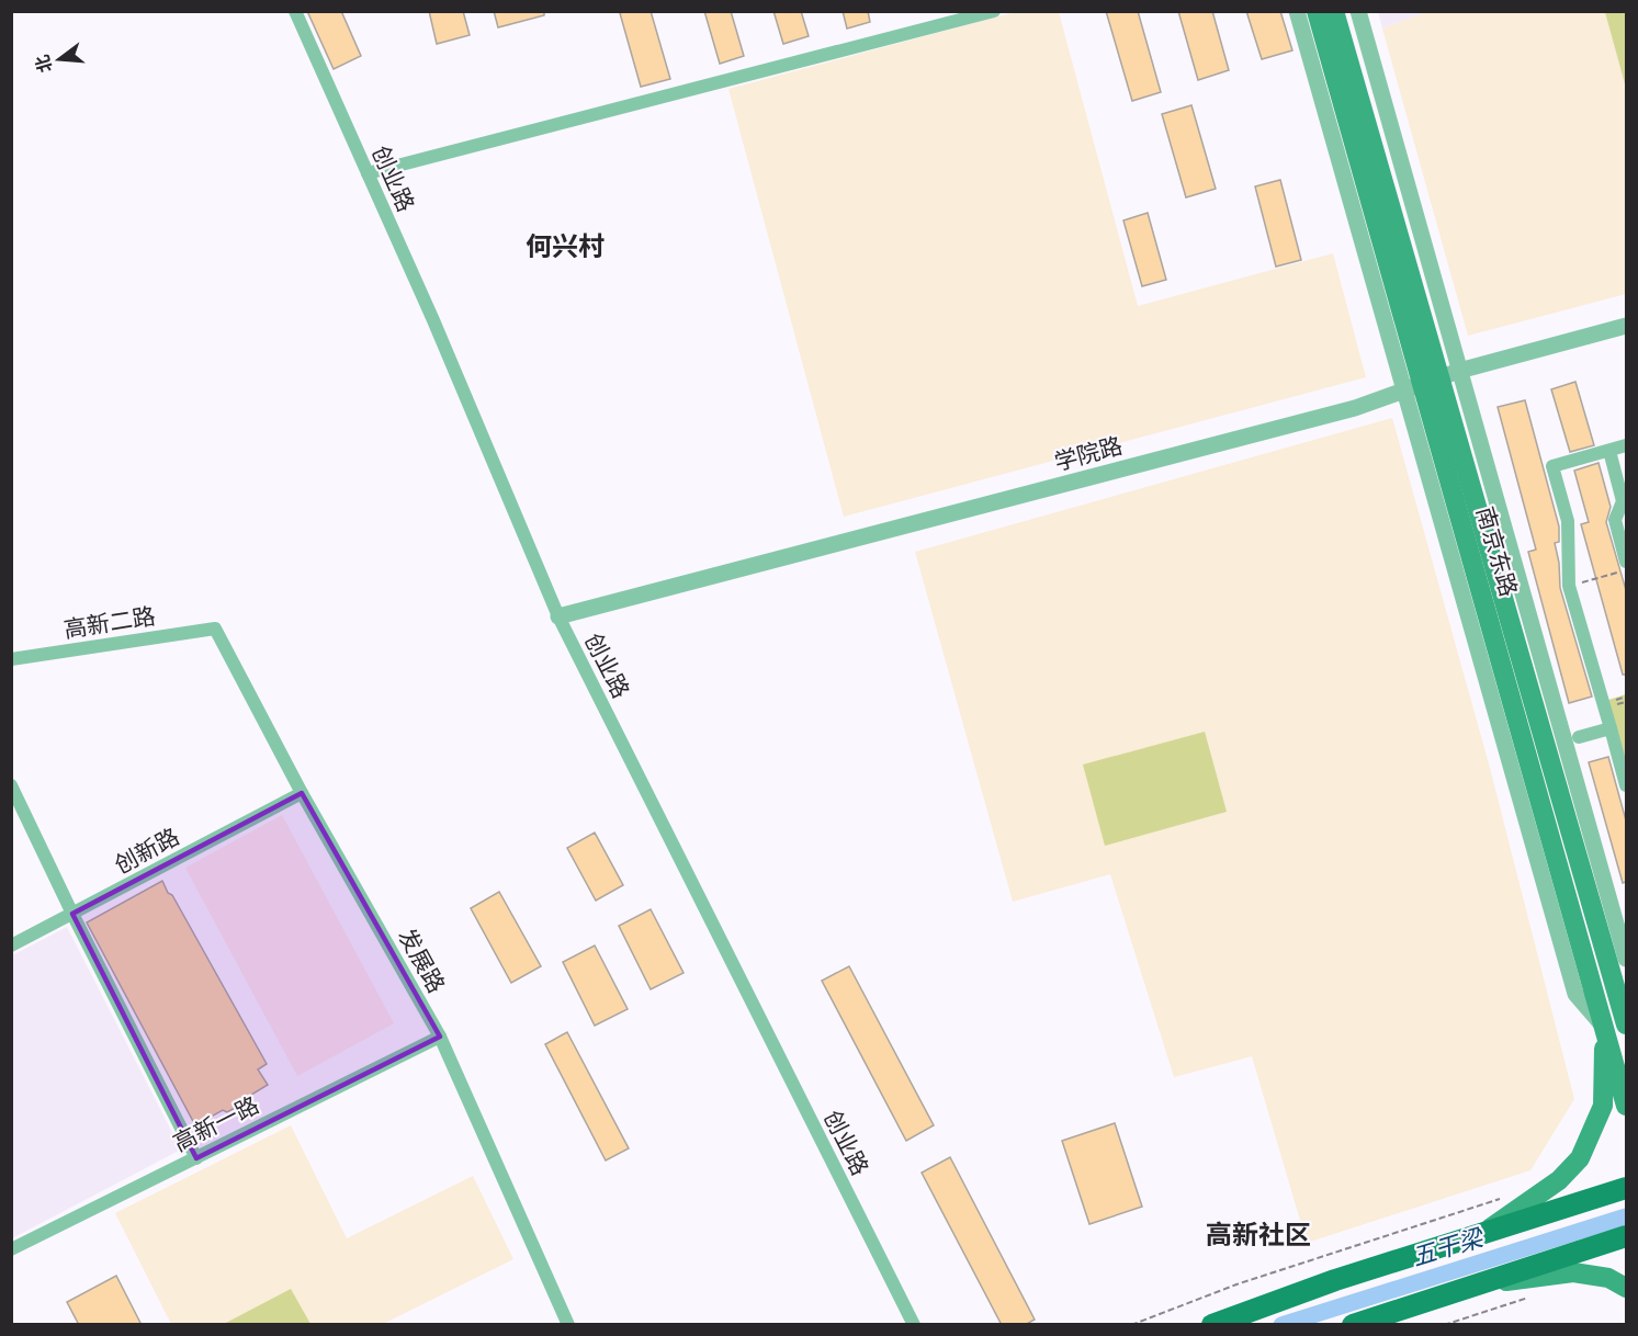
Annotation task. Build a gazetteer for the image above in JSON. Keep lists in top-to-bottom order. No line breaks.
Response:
{"streets":{"main road":["南京东路"],"street":["创业路","学院路","高新二路","创新路","发展路","高新一路"]},"crossings":[["创业路","学院路"],["学院路","南京东路"],["高新二路","发展路"],["创新路","发展路"],["发展路","高新一路"]],"districts":["何兴村","高新社区"],"water":["五干梁"],"north":"left"}
